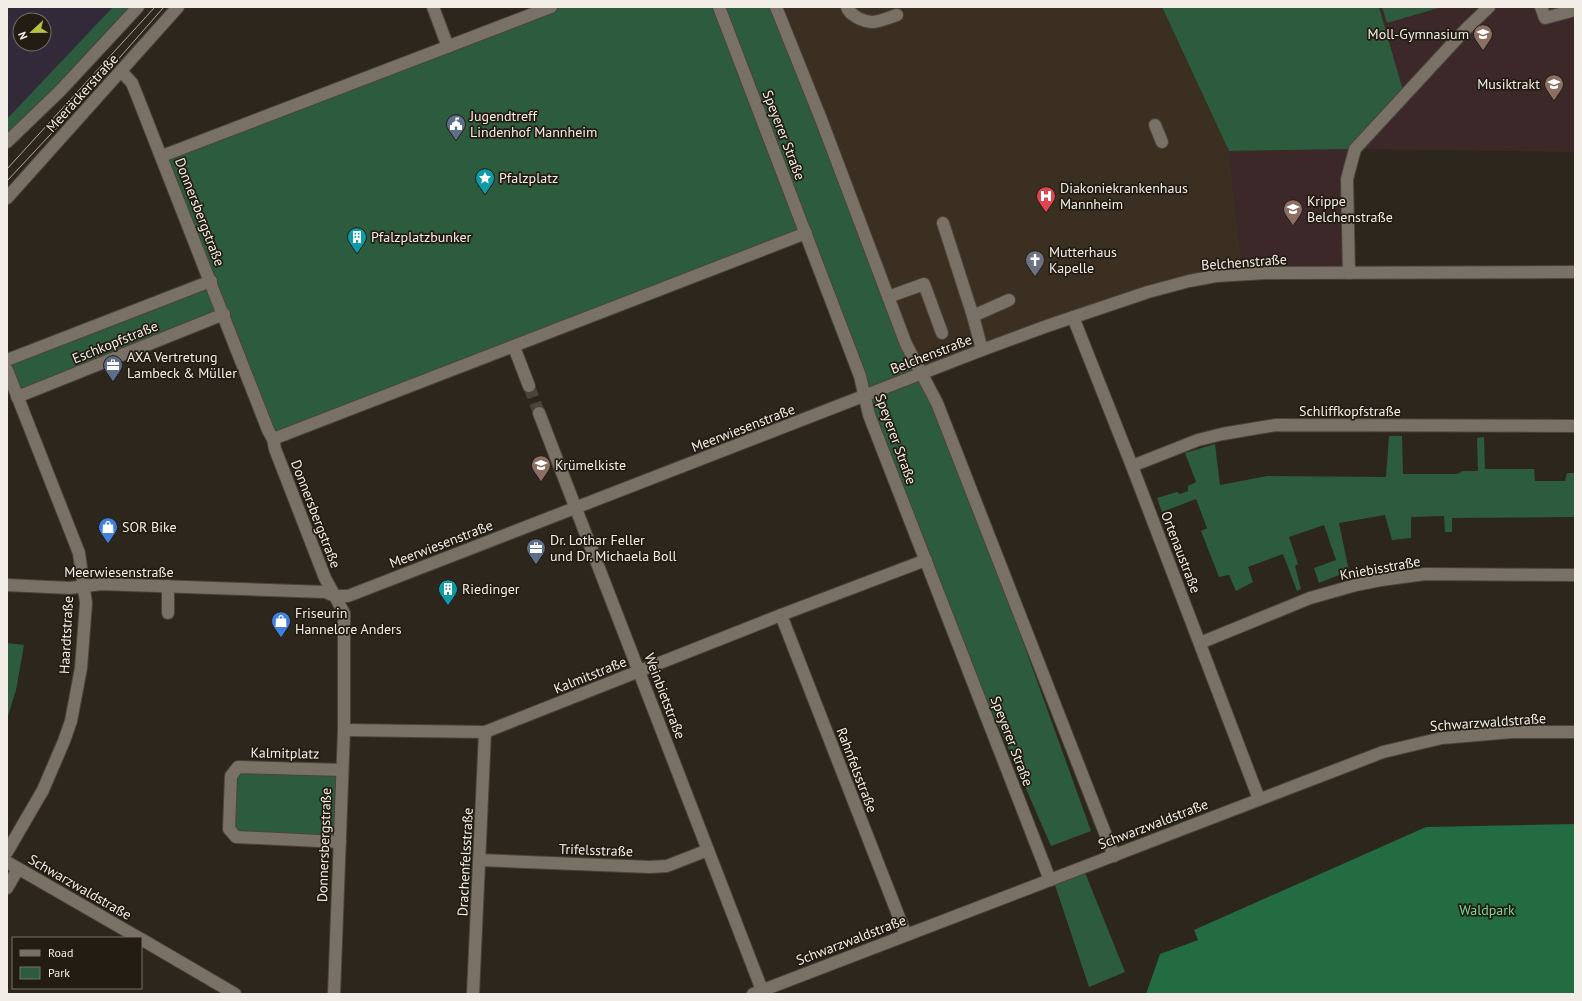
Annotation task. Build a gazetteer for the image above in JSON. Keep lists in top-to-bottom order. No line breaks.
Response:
{"streets":{"street":["Meeräckerstraße","Speyerer Straße","Donnersbergstraße","Belchenstraße","Eschkopfstraße","Schliffkopfstraße","Meerwiesenstraße","Ortenaustraße","Kniebisstraße","Haardtstraße","Kalmitstraße","Weinbietstraße","Schwarzwaldstraße","Kalmitplatz","Rahnfelsstraße","Trifelsstraße","Drachenfelsstraße"]},"crossings":[["Meeräckerstraße","Donnersbergstraße"],["Speyerer Straße","Belchenstraße"],["Speyerer Straße","Meerwiesenstraße"],["Speyerer Straße","Kalmitstraße"],["Speyerer Straße","Schwarzwaldstraße"],["Donnersbergstraße","Eschkopfstraße"],["Donnersbergstraße","Meerwiesenstraße"],["Donnersbergstraße","Kalmitstraße"],["Donnersbergstraße","Kalmitplatz"],["Belchenstraße","Meerwiesenstraße"],["Belchenstraße","Ortenaustraße"],["Eschkopfstraße","Haardtstraße"],["Schliffkopfstraße","Ortenaustraße"],["Meerwiesenstraße","Haardtstraße"],["Meerwiesenstraße","Weinbietstraße"],["Ortenaustraße","Kniebisstraße"],["Ortenaustraße","Schwarzwaldstraße"],["Kalmitstraße","Weinbietstraße"],["Kalmitstraße","Rahnfelsstraße"],["Kalmitstraße","Drachenfelsstraße"],["Weinbietstraße","Schwarzwaldstraße"],["Weinbietstraße","Trifelsstraße"],["Schwarzwaldstraße","Rahnfelsstraße"],["Trifelsstraße","Drachenfelsstraße"]],"parks":["Waldpark"],"places":{"school or university":["Moll-Gymnasium","Musiktrakt","Krippe Belchenstraße","Krümelkiste"],"public building":["Jugendtreff Lindenhof Mannheim"],"place":["Pfalzplatz"],"hospital":["Diakoniekrankenhaus Mannheim"],"building":["Pfalzplatzbunker","Riedinger"],"church":["Mutterhaus Kapelle"],"office":["AXA Vertretung Lambeck & Müller","Dr. Lothar Feller und Dr. Michaela Boll"],"shop":["SOR Bike","Friseurin Hannelore Anders"]},"legend":["Road","Park"],"north":"left"}
